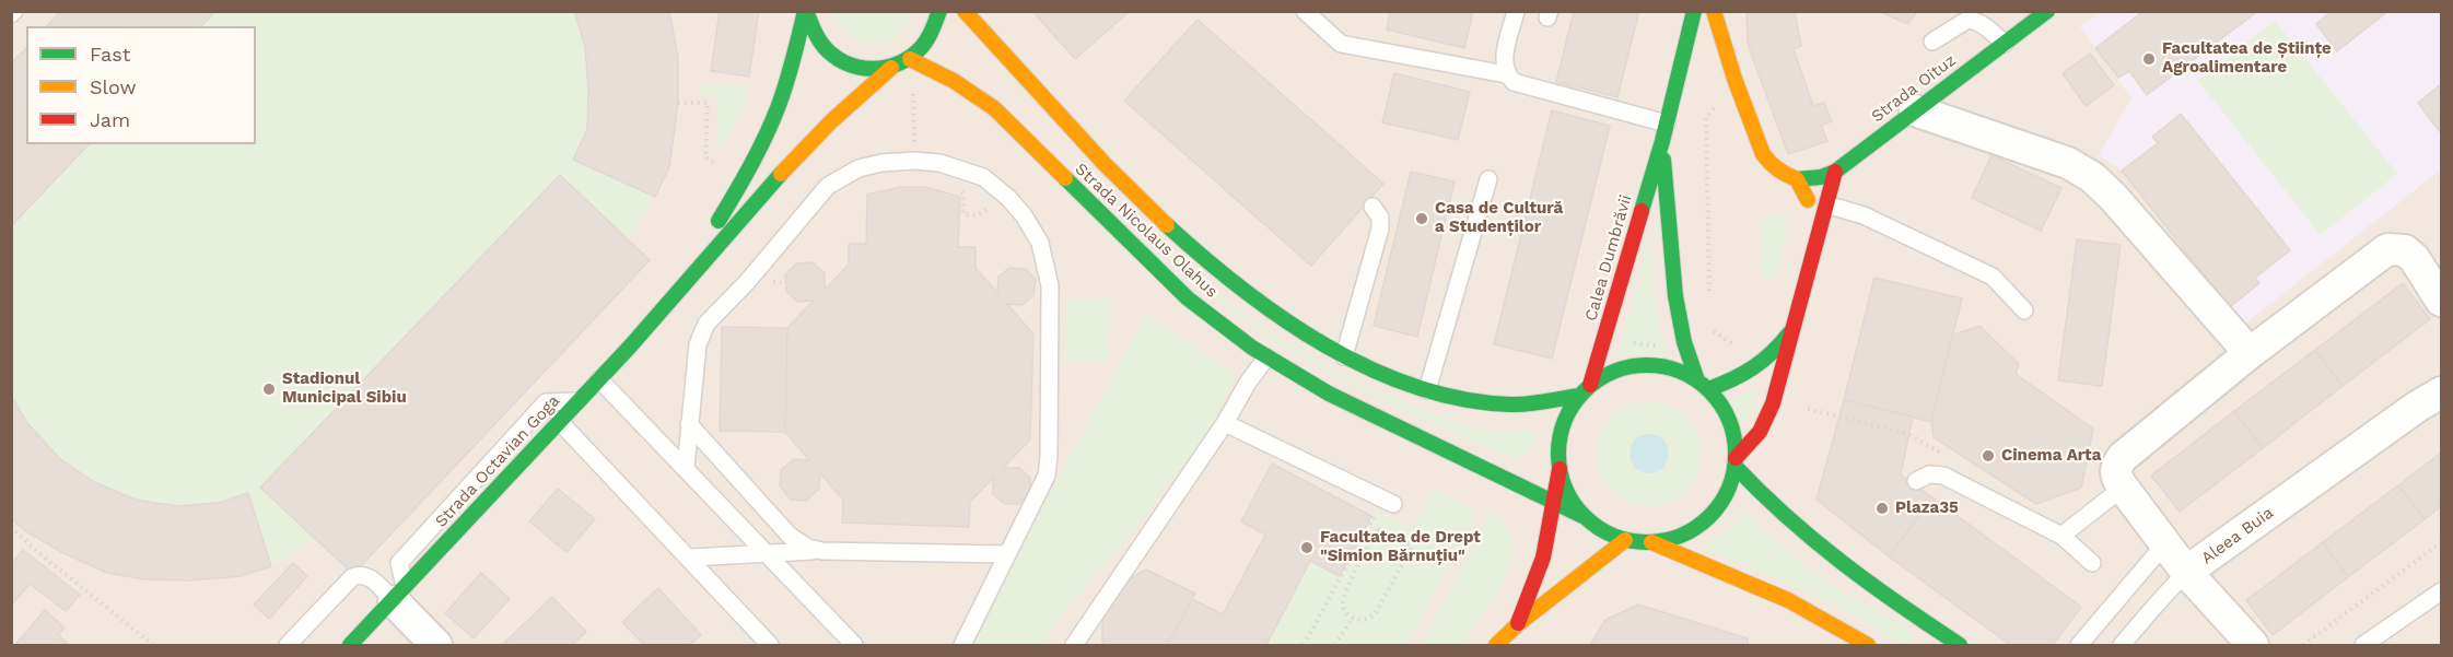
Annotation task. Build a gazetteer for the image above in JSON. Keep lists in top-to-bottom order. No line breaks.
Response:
{"streets":{"main road":["Strada Oituz","Strada Nicolaus Olahus","Calea Dumbrăvii","Strada Octavian Goga"],"street":["Aleea Buia"]},"crossings":[["Strada Nicolaus Olahus","Calea Dumbrăvii"]],"places":["Facultatea de Științe Agroalimentare","Casa de Cultură a Studenților","Stadionul Municipal Sibiu","Cinema Arta","Plaza35","Facultatea de Drept \"Simion Bărnuțiu\""],"legend":["Fast","Slow","Jam"]}
